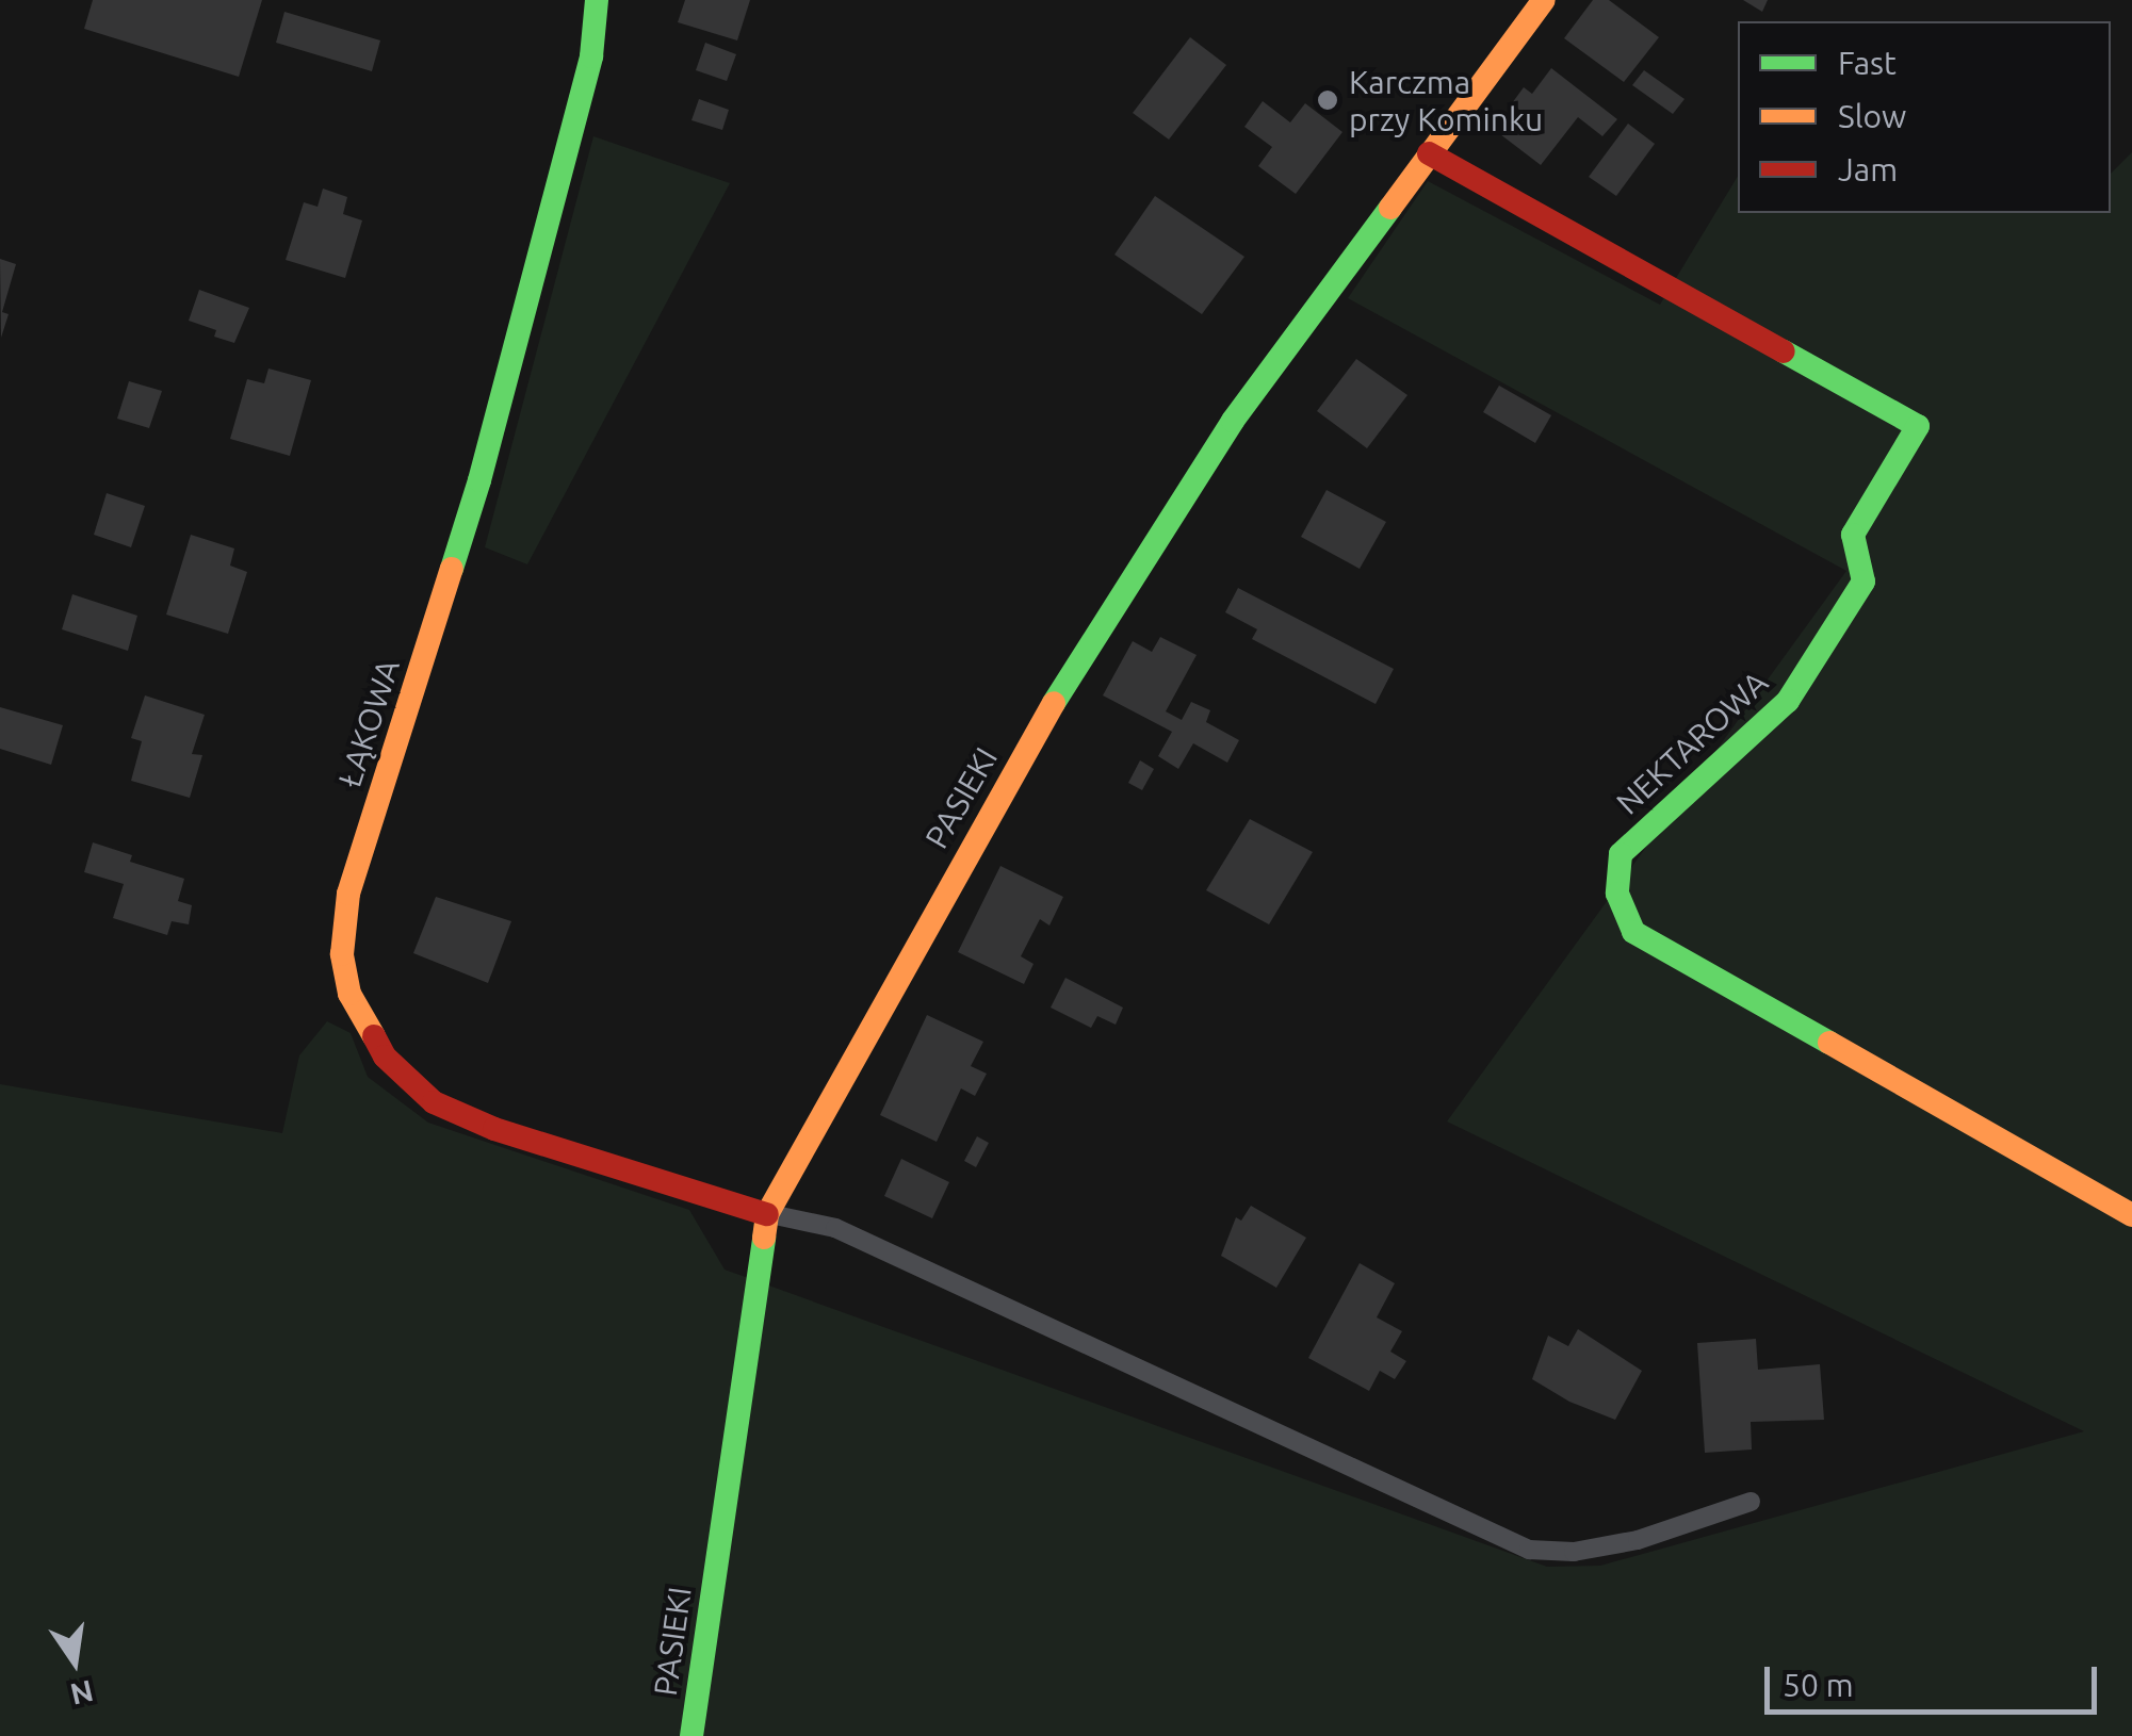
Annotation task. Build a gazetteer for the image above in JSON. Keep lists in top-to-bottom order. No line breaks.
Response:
{"streets":{"street":["ŁĄKOWA","NEKTAROWA","PASIEKI"]},"crossings":[["ŁĄKOWA","PASIEKI"],["NEKTAROWA","PASIEKI"]],"places":["Karczma przy Kominku"],"legend":["Fast","Slow","Jam"],"scale_bar":"50 m","north":"bottom"}
